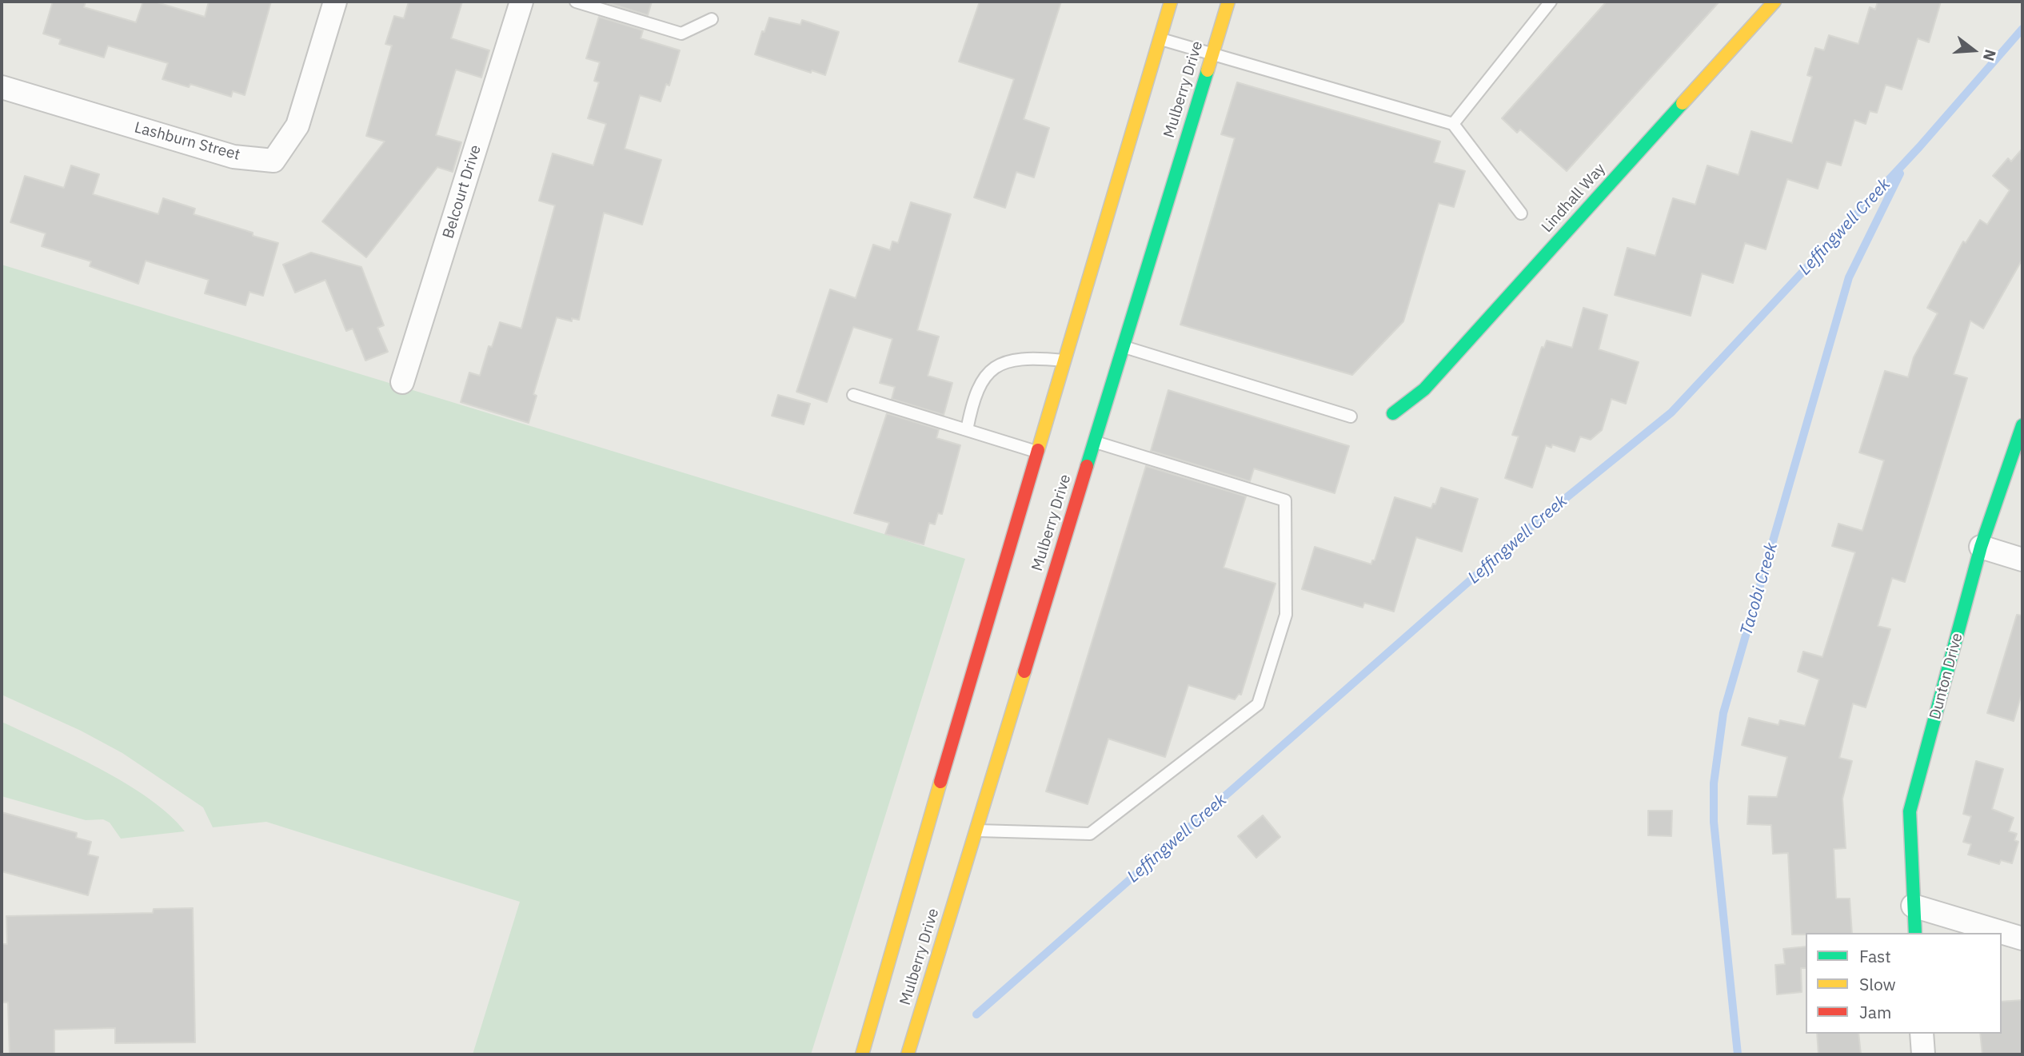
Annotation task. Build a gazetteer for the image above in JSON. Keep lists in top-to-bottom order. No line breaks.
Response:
{"streets":{"street":["Mulberry Drive","Lashburn Street","Belcourt Drive","Lindhall Way","Dunton Drive"]},"water":["Leffingwell Creek","Tacobi Creek"],"legend":["Fast","Slow","Jam"],"north":"right"}
